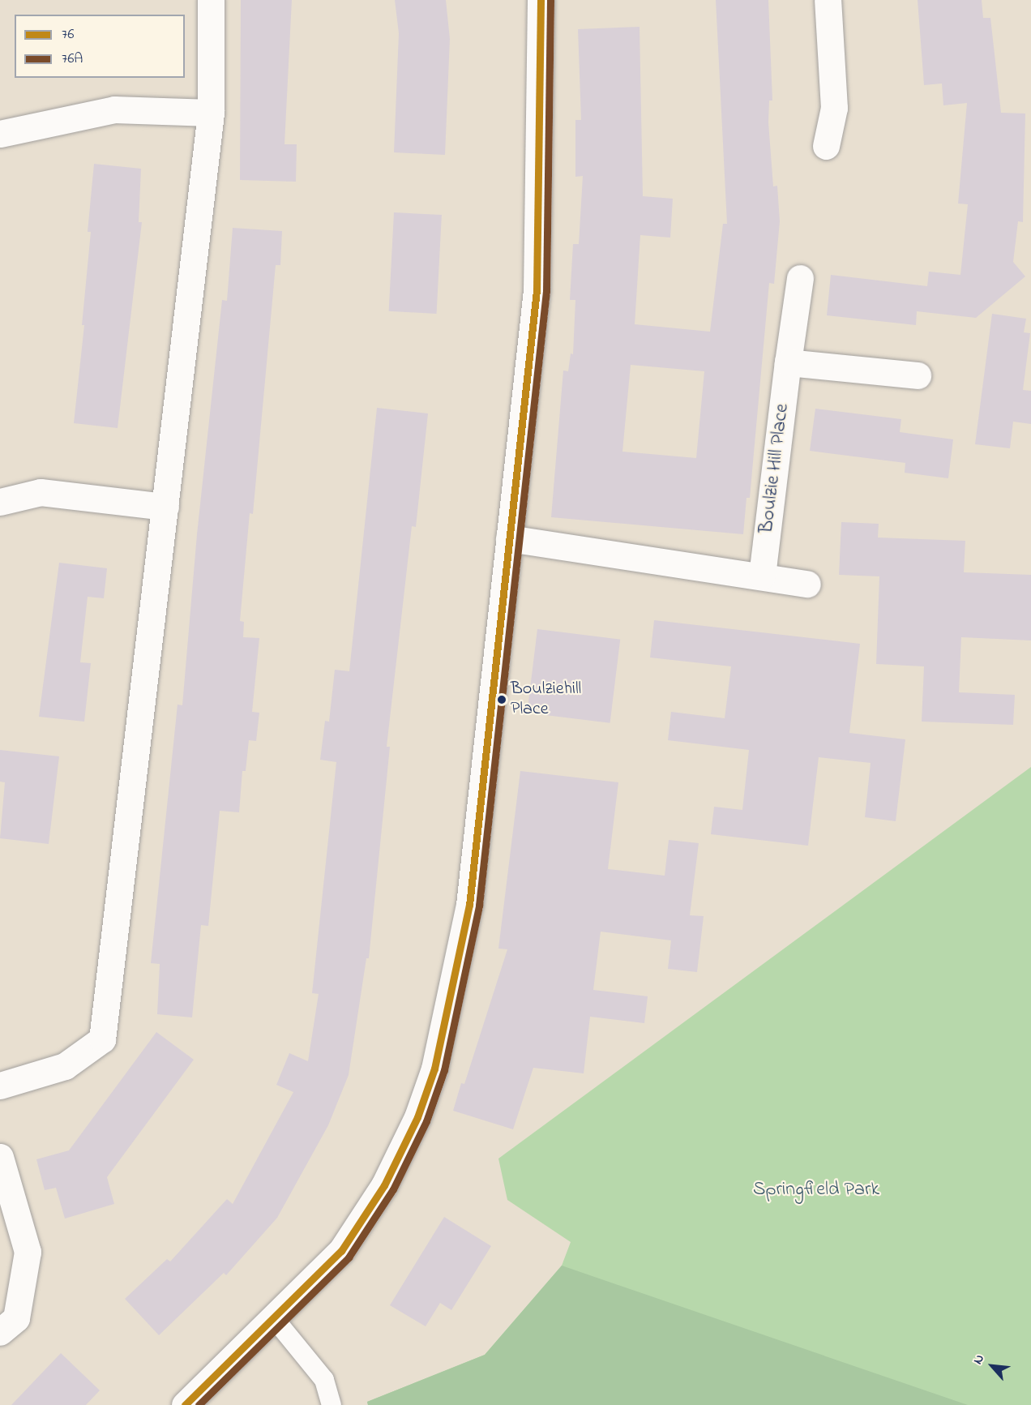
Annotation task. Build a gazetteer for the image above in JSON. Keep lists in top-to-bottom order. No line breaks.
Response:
{"streets":{"street":["Boulzie Hill Place"]},"parks":["Springfield Park"],"places":["Boulziehill Place"],"lines":["transit line 76","transit line 76A"],"legend":["76","76A"],"north":"top left"}
